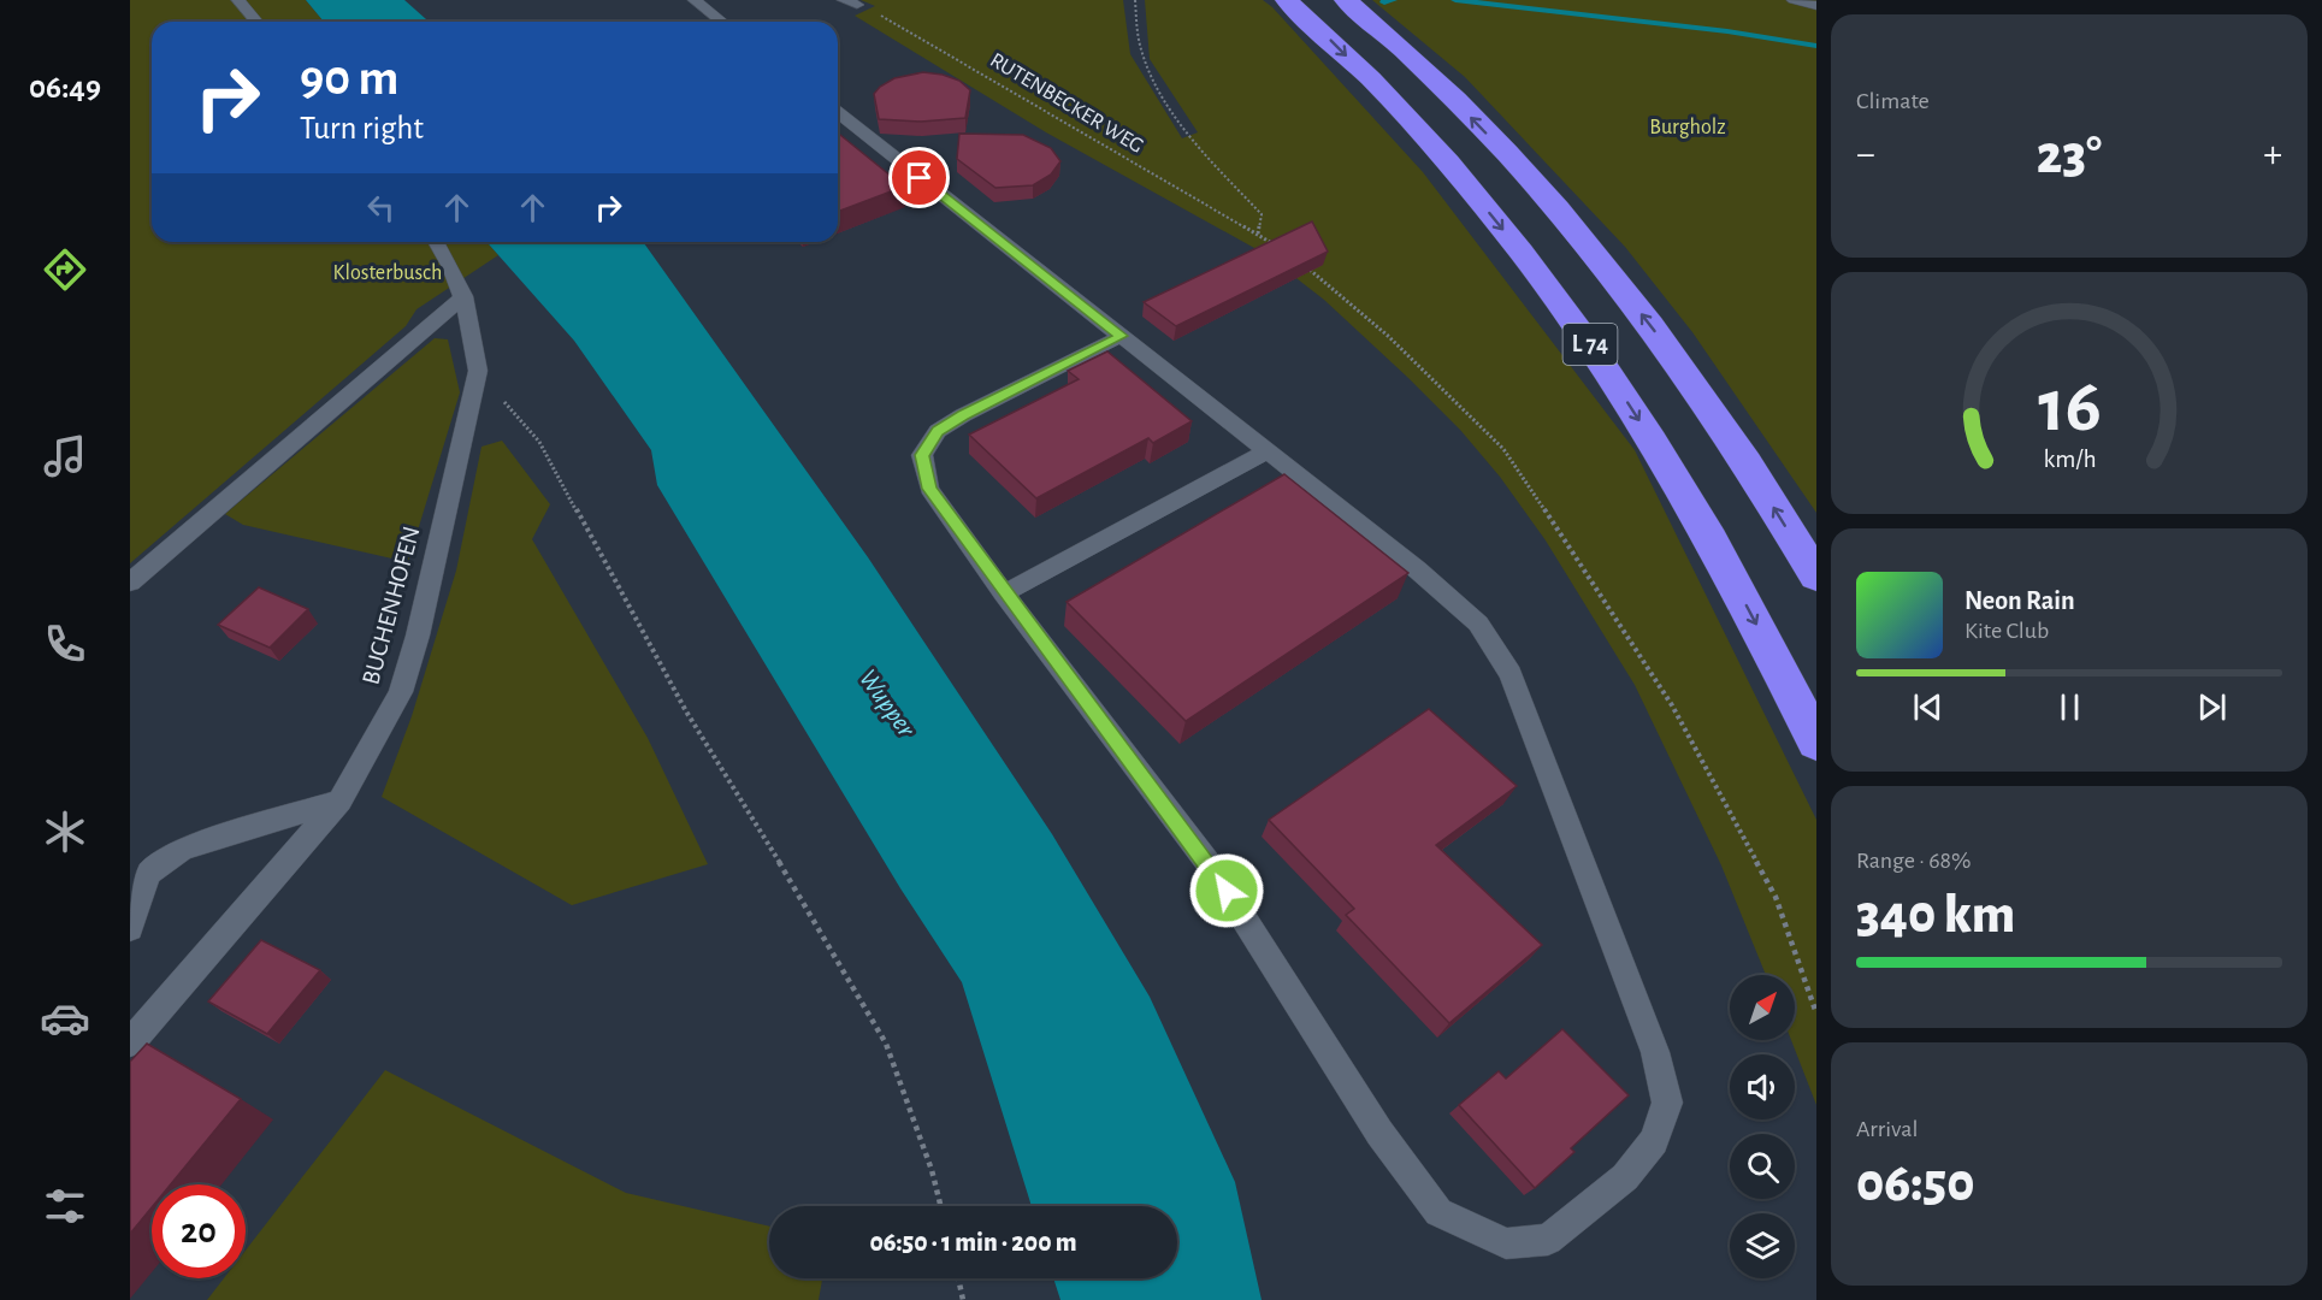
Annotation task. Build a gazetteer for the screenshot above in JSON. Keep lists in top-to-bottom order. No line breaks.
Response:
{"streets":{"highway":["L 74"],"lane":["BUCHENHOFEN"],"path":["RUTENBECKER WEG"]},"water":["Wupper"],"parks":["Burgholz","Klosterbusch"],"north":"top right","page":{"tabs":"06:49","tile":["Climate",["Range · 68%","340 km"],["Arrival","06:50"]],"turn":["90 m","Turn right"],"heat":["−","23°","+"],"song":["Neon Rain","Kite Club"],"limit":"20","trip":"06:50 · 1 min · 200 m","gauge":["16","km/h"]}}
